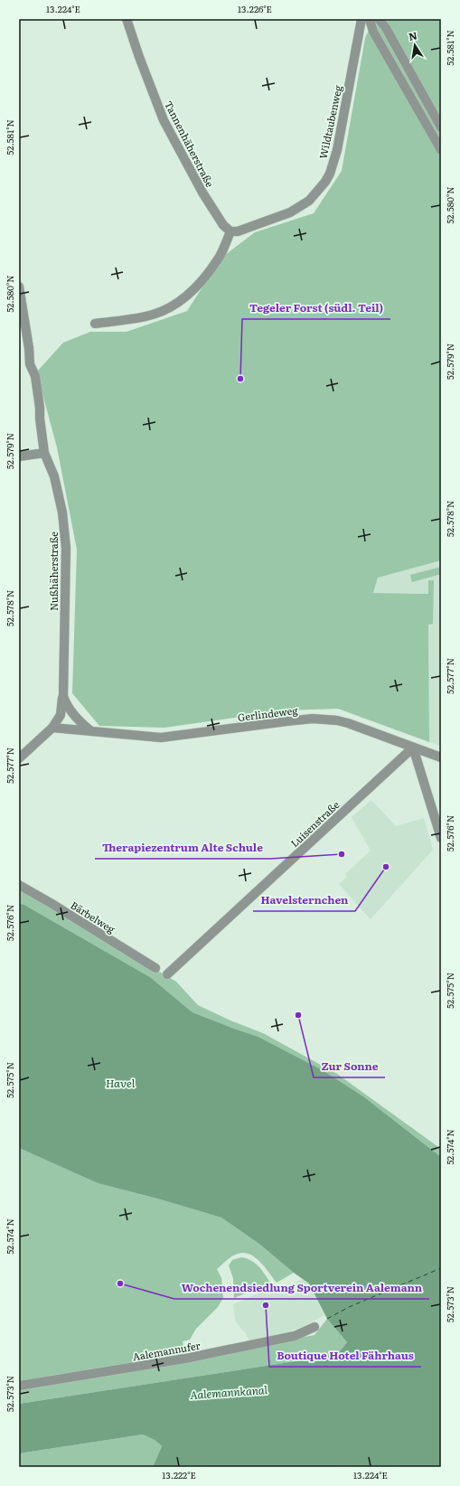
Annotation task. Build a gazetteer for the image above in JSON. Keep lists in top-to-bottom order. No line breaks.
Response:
{"streets":{"street":["Wildtaubenweg","Tannenhäherstraße","Nußhäherstraße","Gerlindeweg","Luisenstraße","Bärbelweg","Aalemannufer"]},"crossings":[["Wildtaubenweg","Tannenhäherstraße"],["Nußhäherstraße","Gerlindeweg"],["Gerlindeweg","Luisenstraße"]],"water":["Havel","Aalemannkanal"],"places":["Tegeler Forst (südl. Teil)","Therapiezentrum Alte Schule","Havelsternchen","Zur Sonne","Wochenendsiedlung Sportverein Aalemann","Boutique Hotel Fährhaus"],"north":"top","coordinates":["13.224°E","13.226°E","52.581°N","52.580°N","52.579°N","52.578°N","52.577°N","52.576°N","52.575°N","52.574°N","52.573°N","13.222°E"]}
